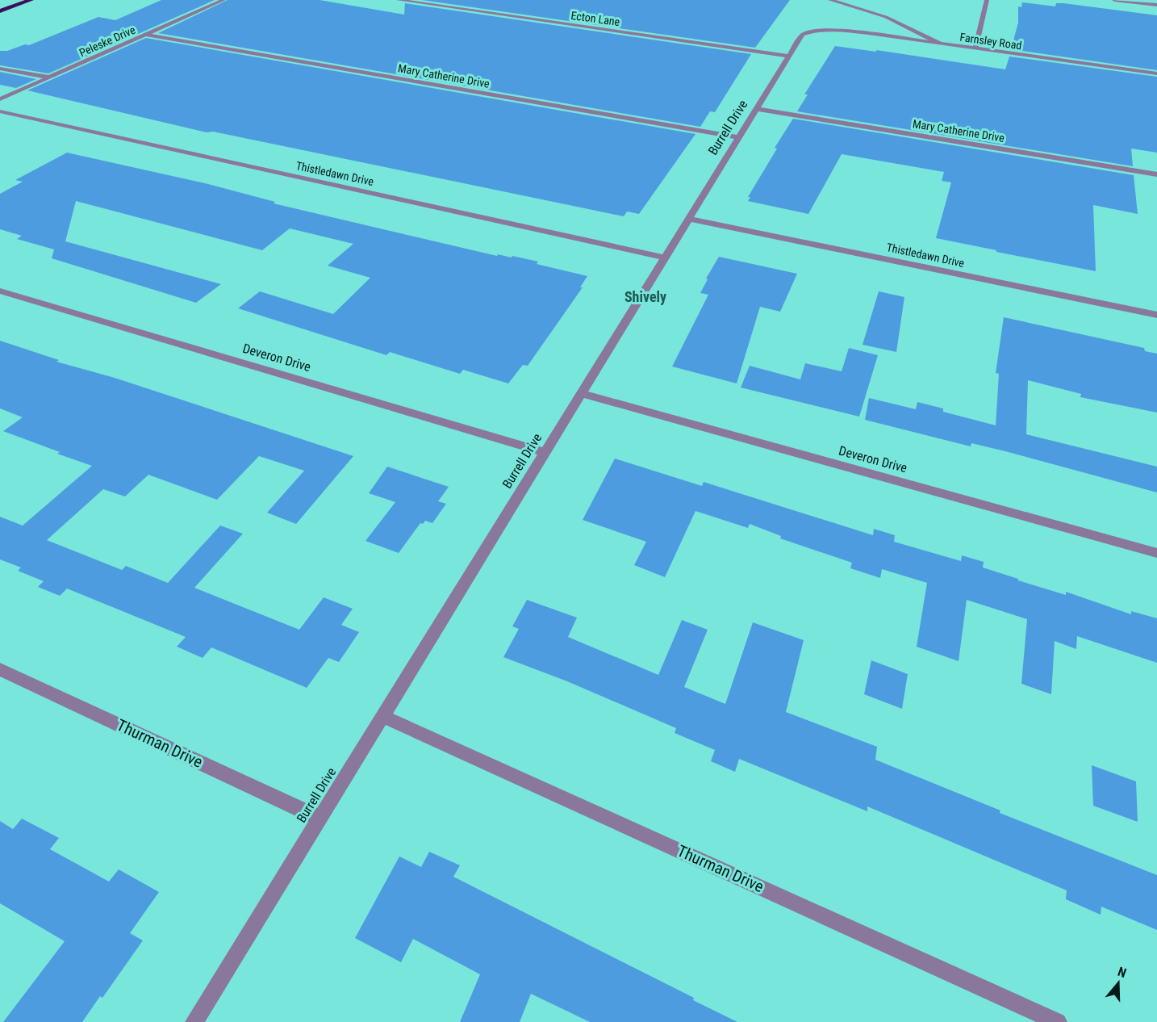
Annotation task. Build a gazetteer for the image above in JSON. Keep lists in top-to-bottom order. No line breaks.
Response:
{"streets":{"street":["Ecton Lane","Peleske Drive","Farnsley Road","Mary Catherine Drive","Burrell Drive","Thistledawn Drive","Deveron Drive","Thurman Drive"]},"crossings":[["Ecton Lane","Burrell Drive"],["Peleske Drive","Mary Catherine Drive"],["Farnsley Road","Burrell Drive"],["Mary Catherine Drive","Burrell Drive"],["Burrell Drive","Thistledawn Drive"],["Burrell Drive","Deveron Drive"],["Burrell Drive","Thurman Drive"]],"districts":["Shively"],"north":"top"}
